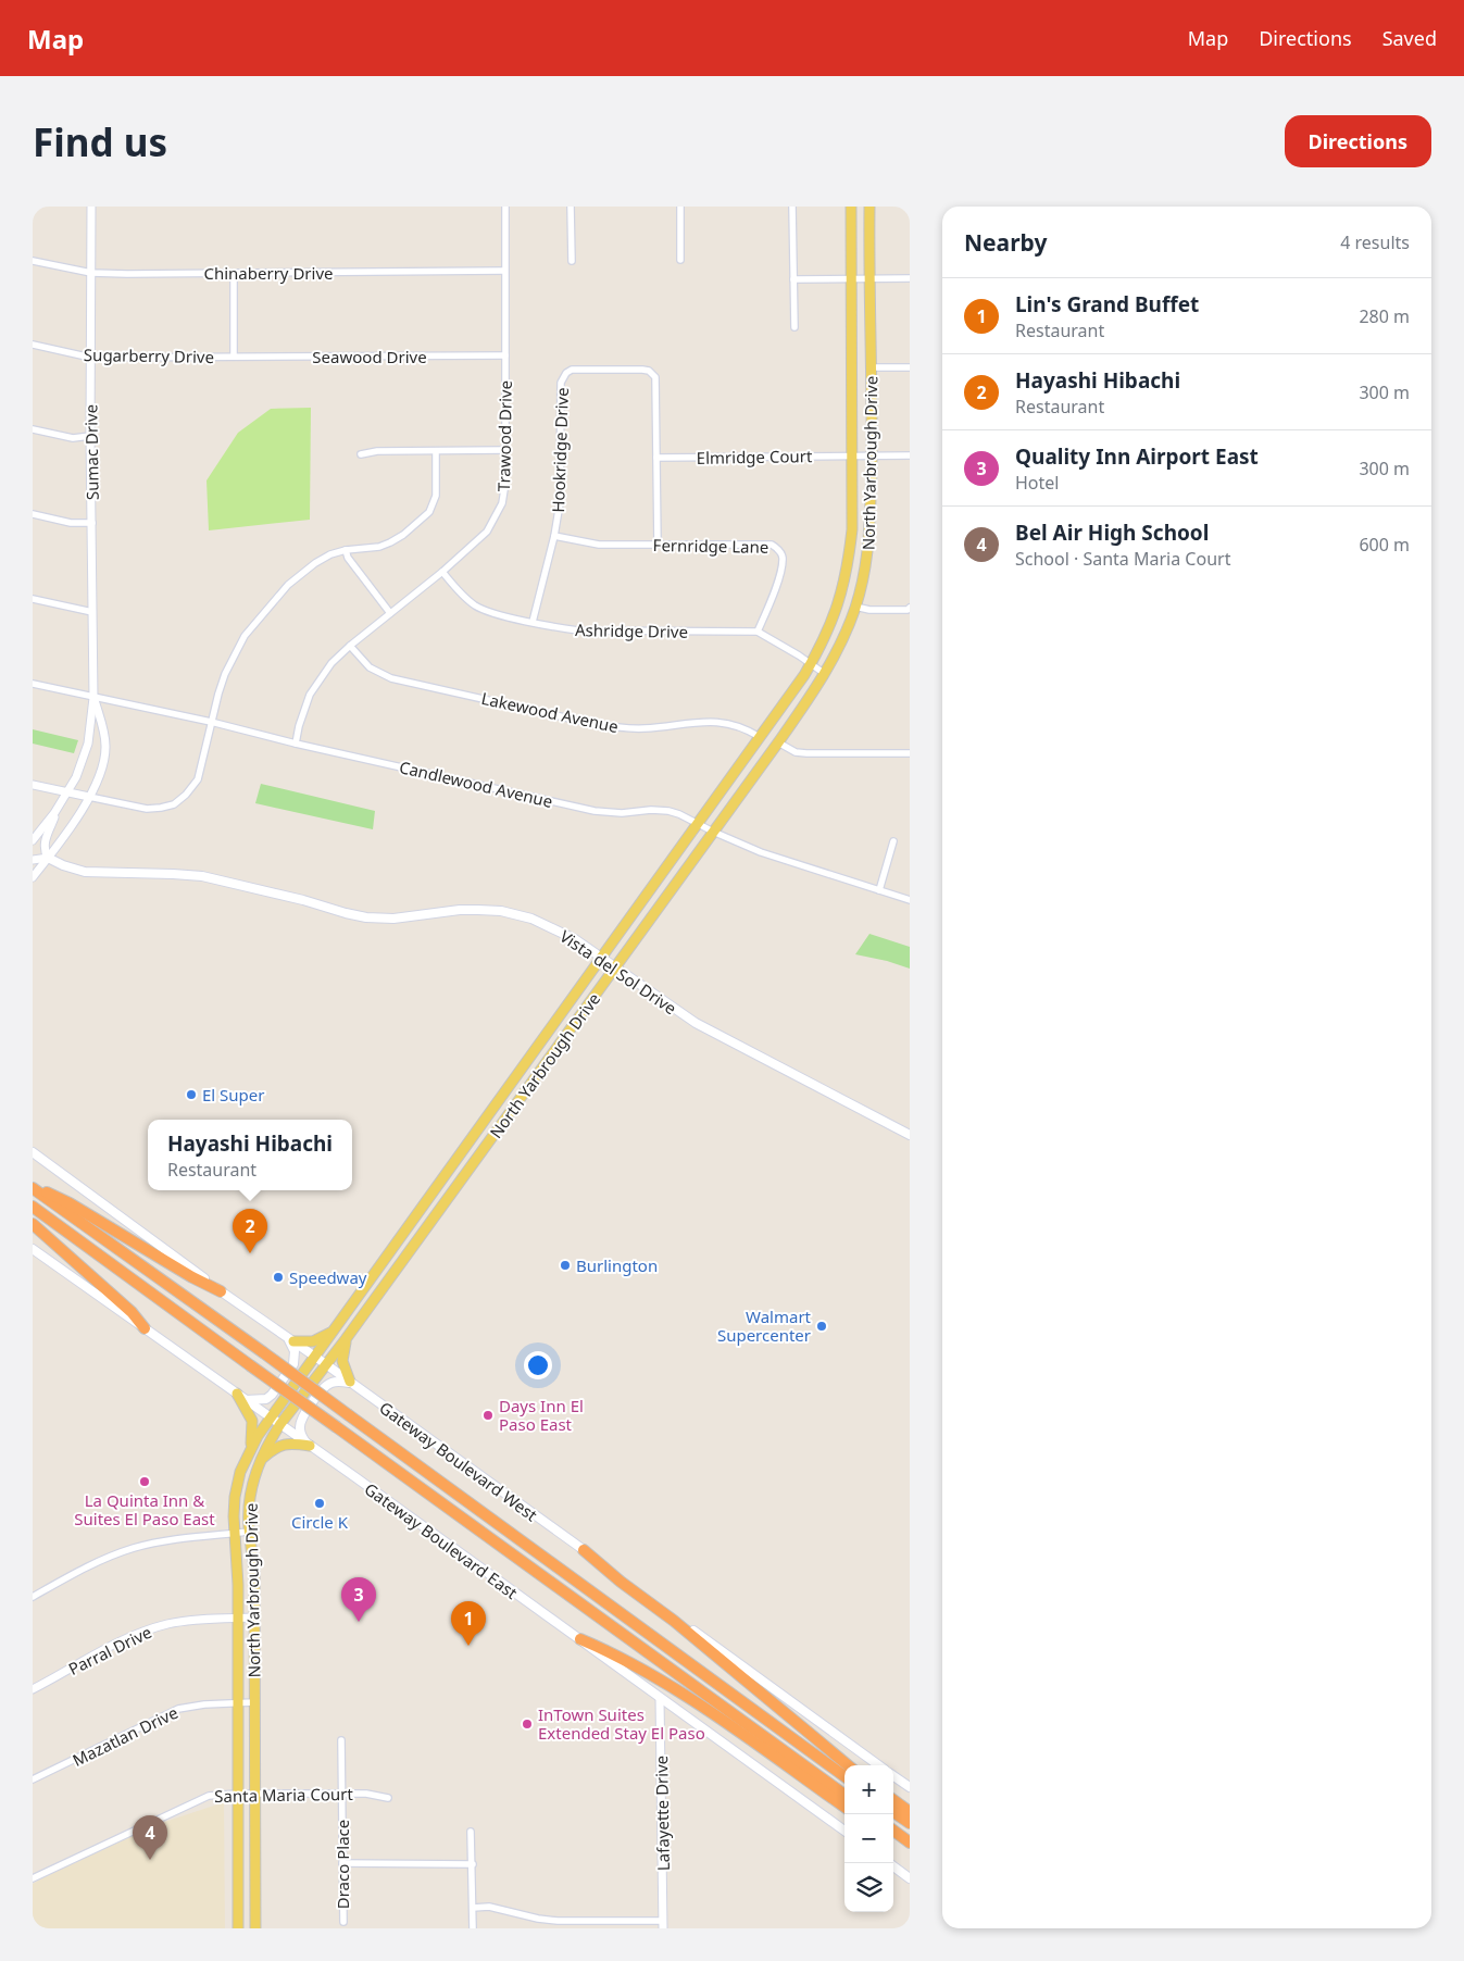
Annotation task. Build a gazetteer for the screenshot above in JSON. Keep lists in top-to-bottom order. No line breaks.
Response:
{"streets":{"main road":["North Yarbrough Drive","Vista del Sol Drive","Gateway Boulevard West","Gateway Boulevard East"],"street":["Chinaberry Drive","Sugarberry Drive","Seawood Drive","Trawood Drive","Hookridge Drive","Sumac Drive","Elmridge Court","Fernridge Lane","Ashridge Drive","Lakewood Avenue","Candlewood Avenue","Parral Drive","Mazatlan Drive","Santa Maria Court","Lafayette Drive","Draco Place"]},"crossings":[["Chinaberry Drive","Trawood Drive"],["Chinaberry Drive","Sumac Drive"],["Sugarberry Drive","Seawood Drive"],["Sugarberry Drive","Sumac Drive"],["Seawood Drive","Trawood Drive"],["Trawood Drive","Ashridge Drive"],["Trawood Drive","Lakewood Avenue"],["Trawood Drive","Candlewood Avenue"],["Hookridge Drive","Elmridge Court"],["Hookridge Drive","Fernridge Lane"],["Hookridge Drive","Ashridge Drive"],["Sumac Drive","Candlewood Avenue"],["Sumac Drive","Vista del Sol Drive"],["Elmridge Court","North Yarbrough Drive"],["North Yarbrough Drive","Lakewood Avenue"],["North Yarbrough Drive","Candlewood Avenue"],["North Yarbrough Drive","Vista del Sol Drive"],["North Yarbrough Drive","Gateway Boulevard West"],["North Yarbrough Drive","Gateway Boulevard East"],["North Yarbrough Drive","Parral Drive"],["North Yarbrough Drive","Mazatlan Drive"],["North Yarbrough Drive","Santa Maria Court"],["Fernridge Lane","Ashridge Drive"],["Gateway Boulevard East","Lafayette Drive"],["Santa Maria Court","Draco Place"]],"places":["El Super","Burlington","Speedway","Walmart Supercenter","Days Inn El Paso East","La Quinta Inn & Suites El Paso East","Circle K","InTown Suites Extended Stay El Paso"],"page":{"header":"Map","nav":["Map","Directions","Saved"],"buttons":"Directions","title":"Find us","heading":["Nearby","4 results"],"list":[{"mark":"1","name":"Lin's Grand Buffet","note":"Restaurant","value":"280 m"},{"mark":"2","name":"Hayashi Hibachi","note":"Restaurant","value":"300 m"},{"mark":"3","name":"Quality Inn Airport East","note":"Hotel","value":"300 m"},{"mark":"4","name":"Bel Air High School","note":"School · Santa Maria Court","value":"600 m"}],"popup":["Hayashi Hibachi","Restaurant"],"pins":["2","3","1","4"],"map_buttons":["+","−"]}}
